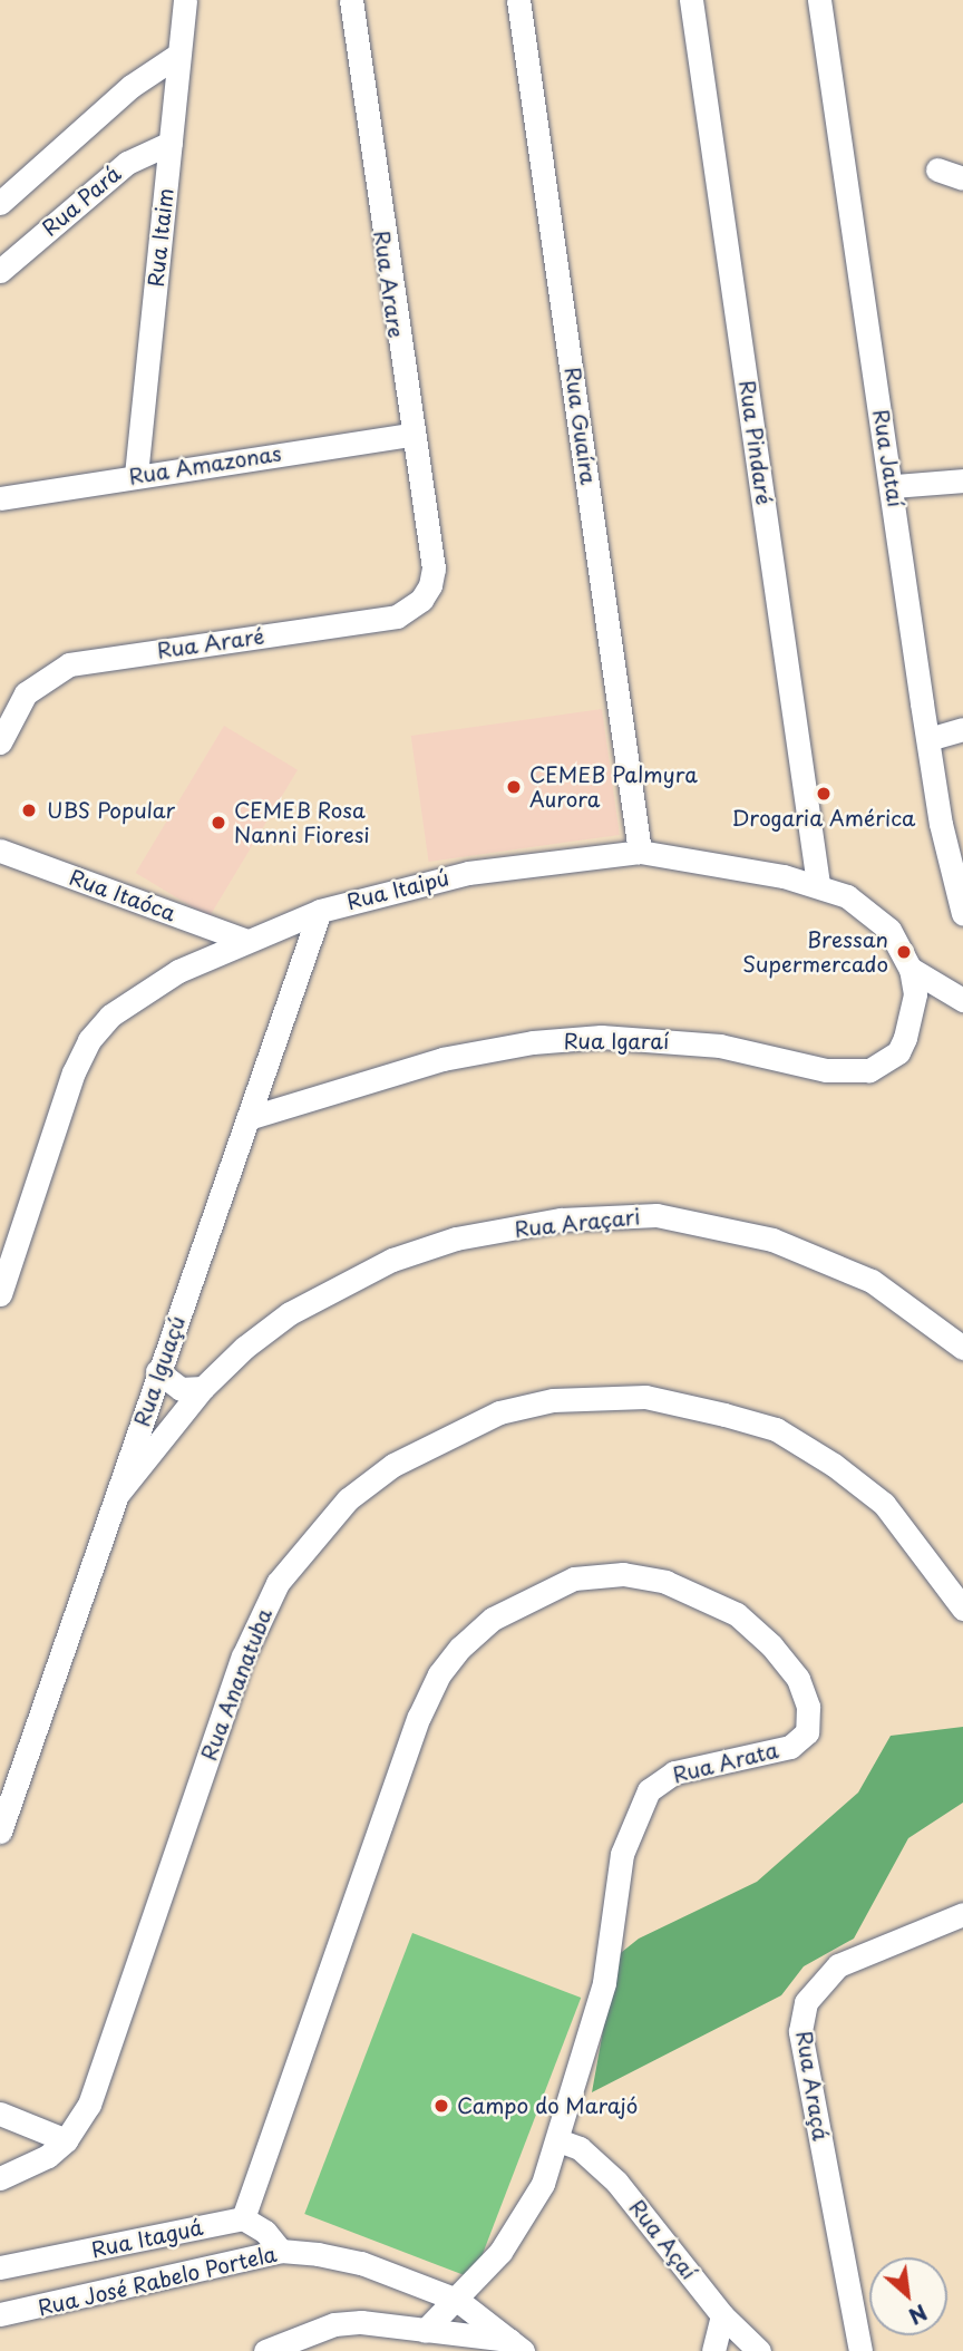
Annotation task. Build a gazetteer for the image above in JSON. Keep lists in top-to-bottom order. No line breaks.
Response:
{"streets":{"street":["Rua Pará","Rua Itaim","Rua Arare","Rua Guaíra","Rua Pindaré","Rua Jataí","Rua Amazonas","Rua Araré","Rua Itaipú","Rua Itaóca","Rua Igaraí","Rua Araçari","Rua Iguaçú","Rua Ananatuba","Rua Arata","Rua Araçá","Rua Itaguá","Rua Açaí","Rua José Rabelo Portela"]},"crossings":[["Rua Pará","Rua Itaim"],["Rua Itaim","Rua Amazonas"],["Rua Arare","Rua Amazonas"],["Rua Arare","Rua Araré"],["Rua Guaíra","Rua Itaipú"],["Rua Pindaré","Rua Itaipú"],["Rua Itaipú","Rua Itaóca"],["Rua Itaipú","Rua Igaraí"],["Rua Itaipú","Rua Iguaçú"],["Rua Igaraí","Rua Iguaçú"],["Rua Araçari","Rua Iguaçú"],["Rua Arata","Rua Itaguá"],["Rua Arata","Rua Açaí"],["Rua Arata","Rua José Rabelo Portela"]],"places":["CEMEB Palmyra Aurora","Drogaria América","UBS Popular","CEMEB Rosa Nanni Fioresi","Bressan Supermercado","Campo do Marajó"],"north":"bottom right"}
